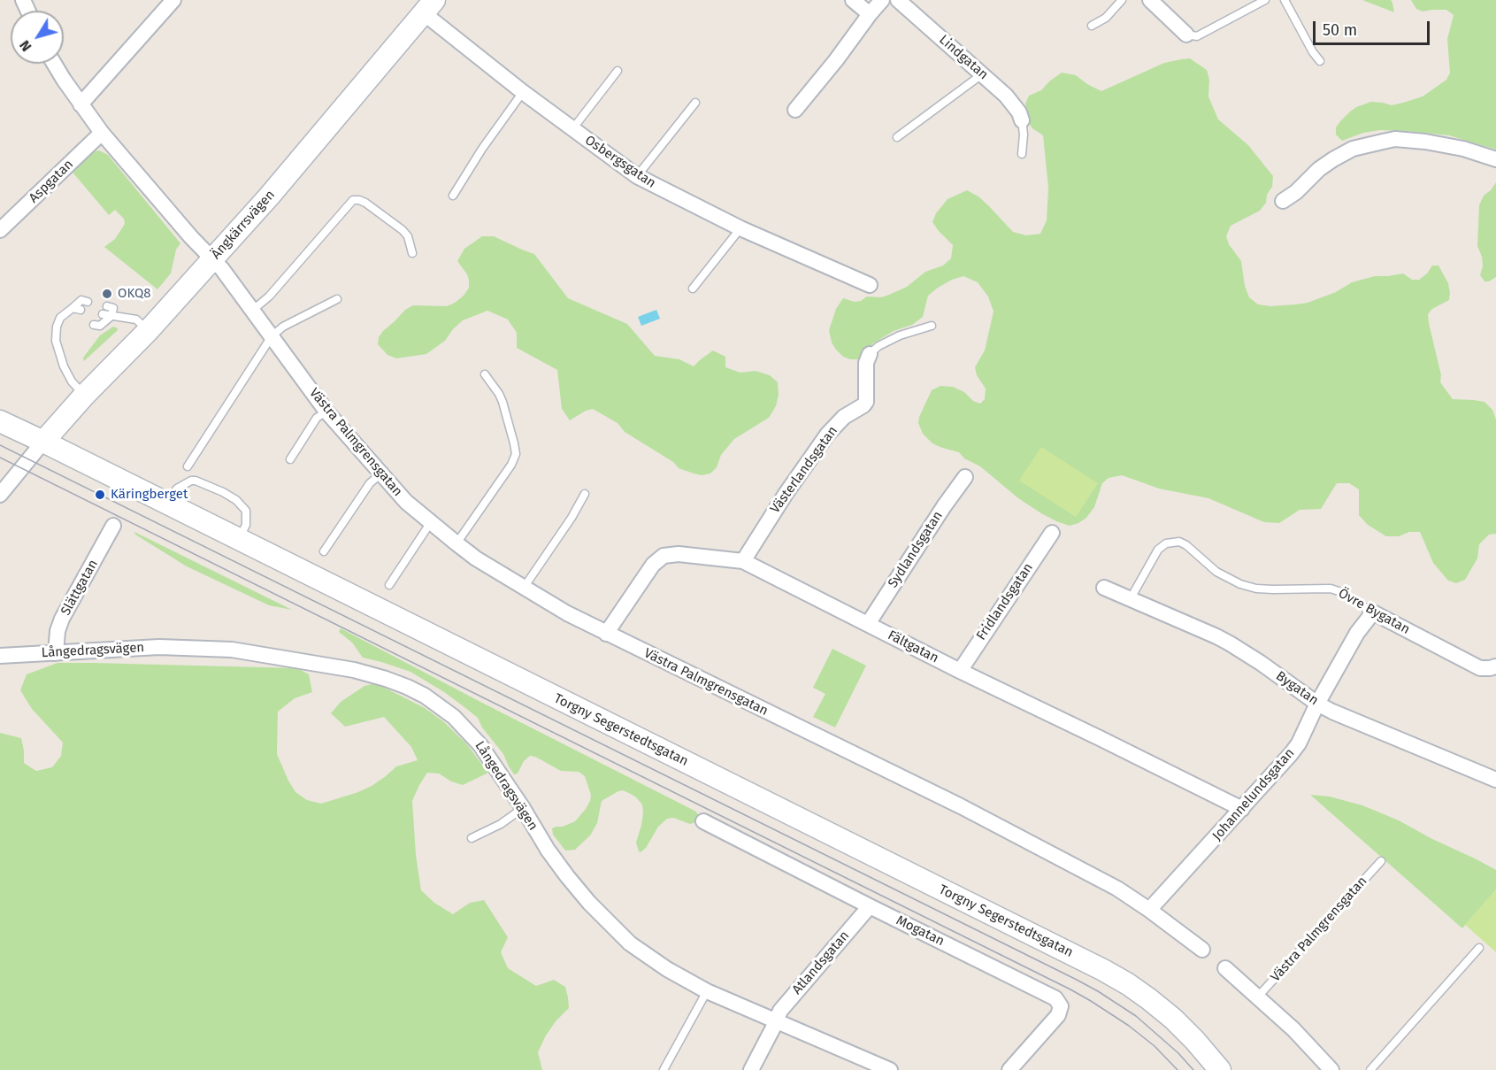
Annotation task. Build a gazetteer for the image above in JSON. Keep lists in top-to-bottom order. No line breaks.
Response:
{"streets":{"street":["Lindgatan","Osbergsgatan","Aspgatan","Ängkärrsvägen","Västra Palmgrensgatan","Västerlandsgatan","Sydlandsgatan","Slättgatan","Fridlandsgatan","Övre Bygatan","Fältgatan","Långedragsvägen","Bygatan","Torgny Segerstedtsgatan","Johannelundsgatan","Mogatan","Atlandsgatan"]},"crossings":[["Osbergsgatan","Ängkärrsvägen"],["Aspgatan","Västra Palmgrensgatan"],["Ängkärrsvägen","Västra Palmgrensgatan"],["Ängkärrsvägen","Torgny Segerstedtsgatan"],["Västra Palmgrensgatan","Fältgatan"],["Västra Palmgrensgatan","Johannelundsgatan"],["Västerlandsgatan","Fältgatan"],["Sydlandsgatan","Fältgatan"],["Slättgatan","Långedragsvägen"],["Fridlandsgatan","Fältgatan"],["Övre Bygatan","Bygatan"],["Övre Bygatan","Johannelundsgatan"],["Fältgatan","Johannelundsgatan"],["Långedragsvägen","Atlandsgatan"],["Bygatan","Johannelundsgatan"],["Mogatan","Atlandsgatan"]],"places":["OKQ8","Käringberget"],"scale_bar":"50 m","north":"bottom left"}
